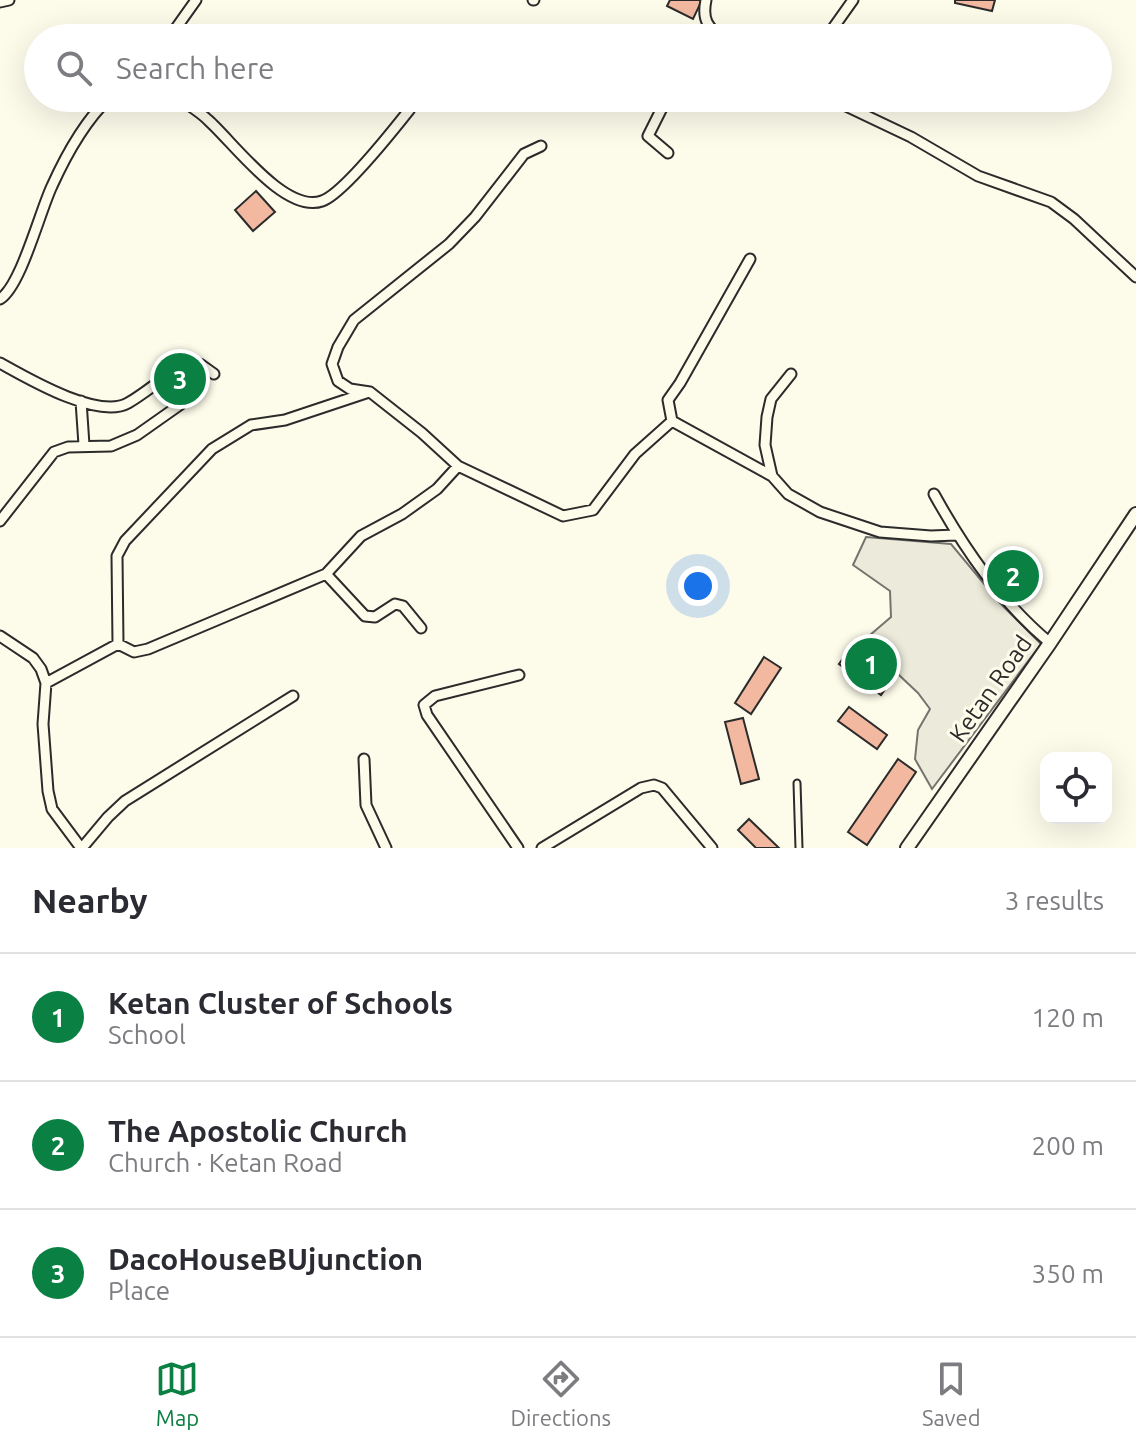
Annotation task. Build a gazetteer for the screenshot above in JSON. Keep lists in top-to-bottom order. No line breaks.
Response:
{"streets":{"street":["Ketan Road"]},"page":{"search":"Search here","pins":["3","2","1"],"heading":["Nearby","3 results"],"list":[{"mark":"1","name":"Ketan Cluster of Schools","note":"School","value":"120 m"},{"mark":"2","name":"The Apostolic Church","note":"Church · Ketan Road","value":"200 m"},{"mark":"3","name":"DacoHouseBUjunction","note":"Place","value":"350 m"}],"nav":["Map","Directions","Saved"]}}
